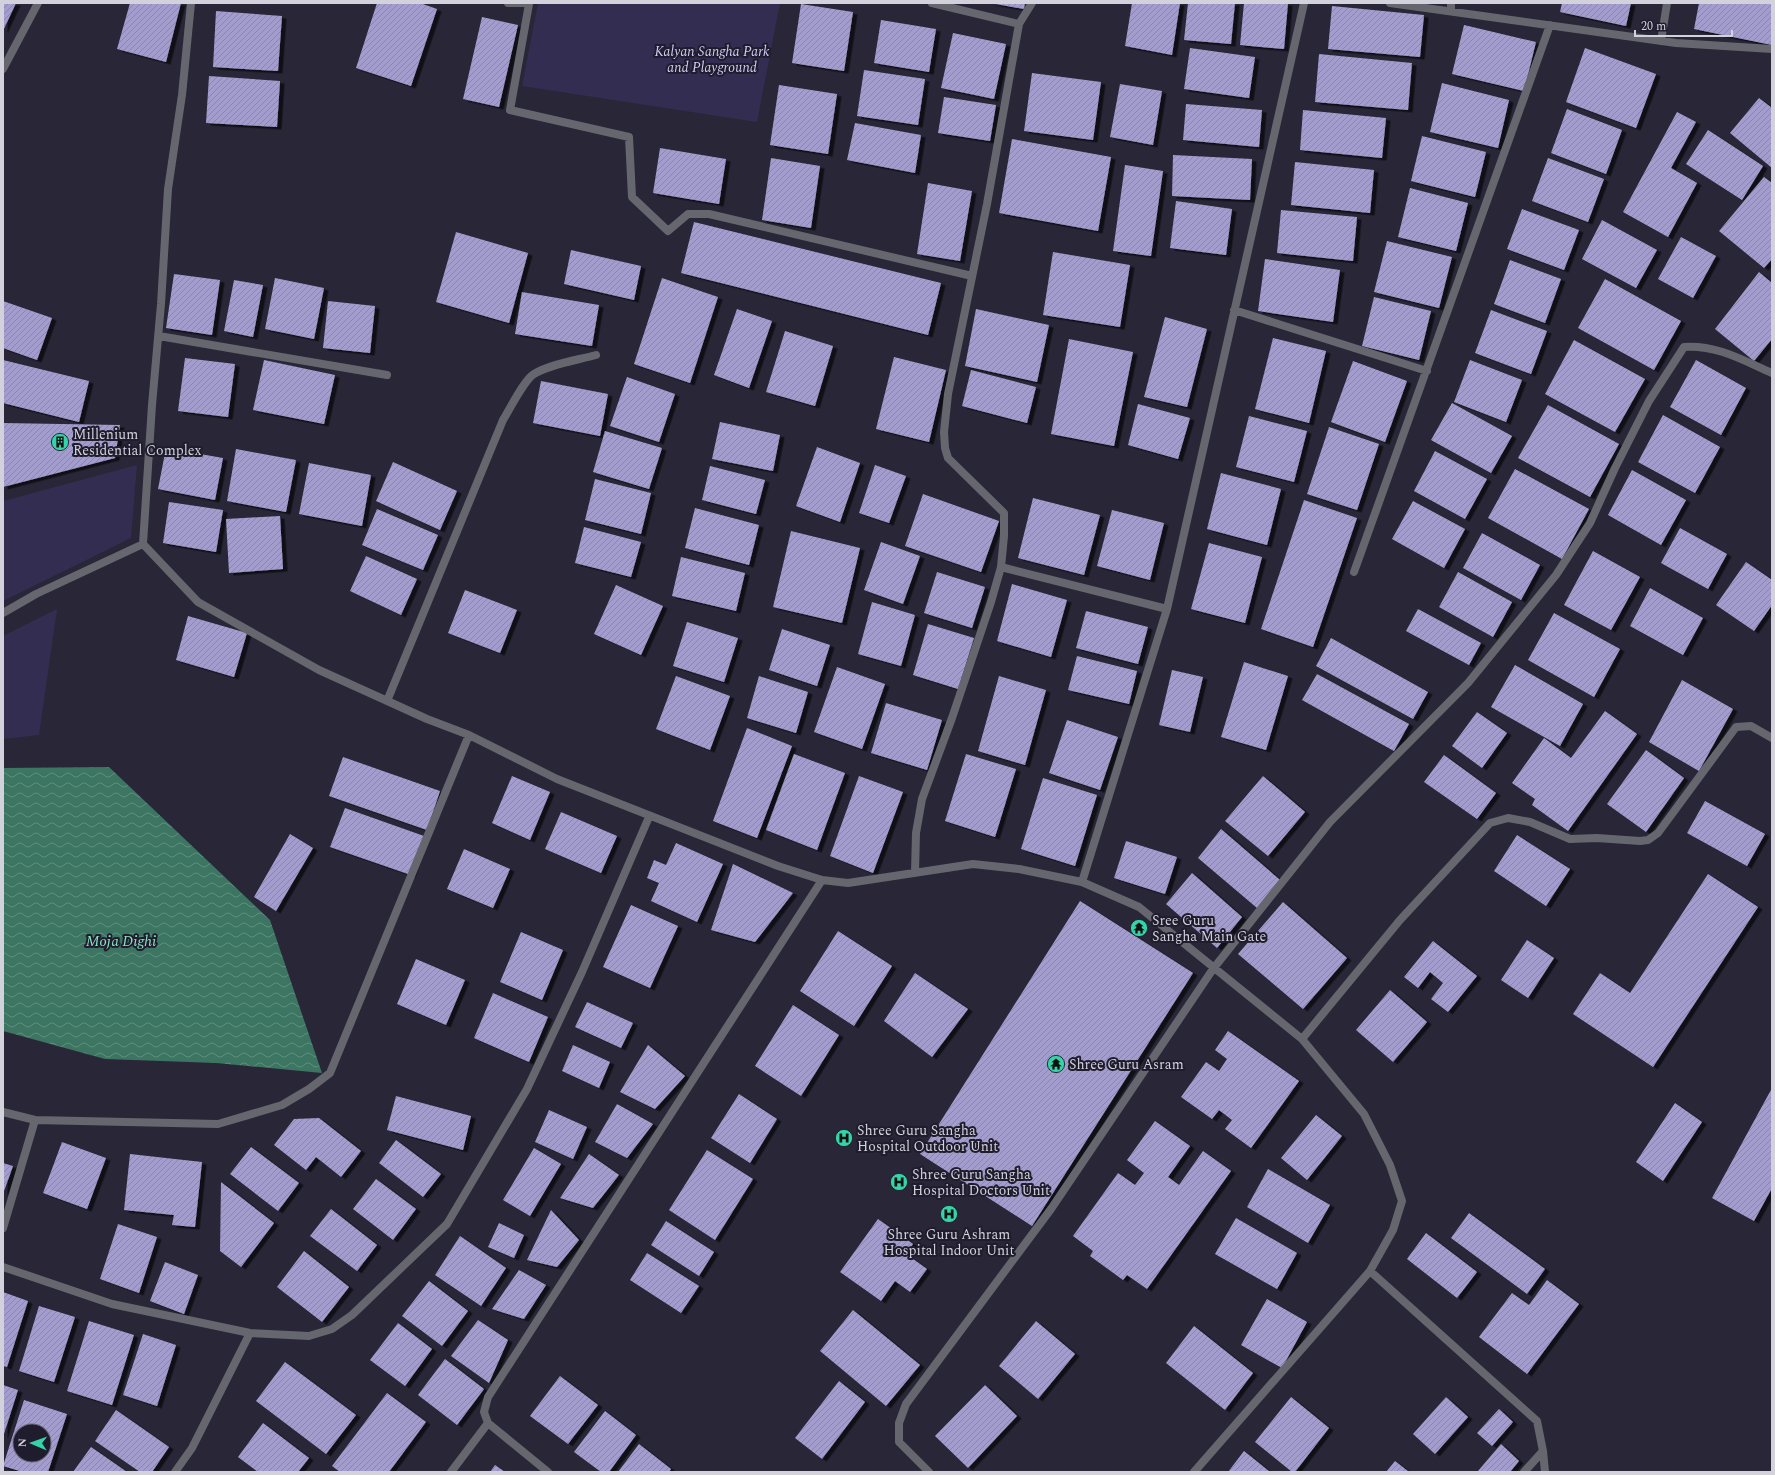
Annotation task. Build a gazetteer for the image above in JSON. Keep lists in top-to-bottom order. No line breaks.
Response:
{"water":["Moja Dighi"],"parks":["Kalyan Sangha Park and Playground"],"places":{"building":["Millenium Residential Complex"],"temple":["Sree Guru Sangha Main Gate","Shree Guru Asram"],"hospital":["Shree Guru Sangha Hospital Outdoor Unit","Shree Guru Sangha Hospital Doctors Unit","Shree Guru Ashram Hospital Indoor Unit"]},"scale_bar":"20 m","north":"left"}
